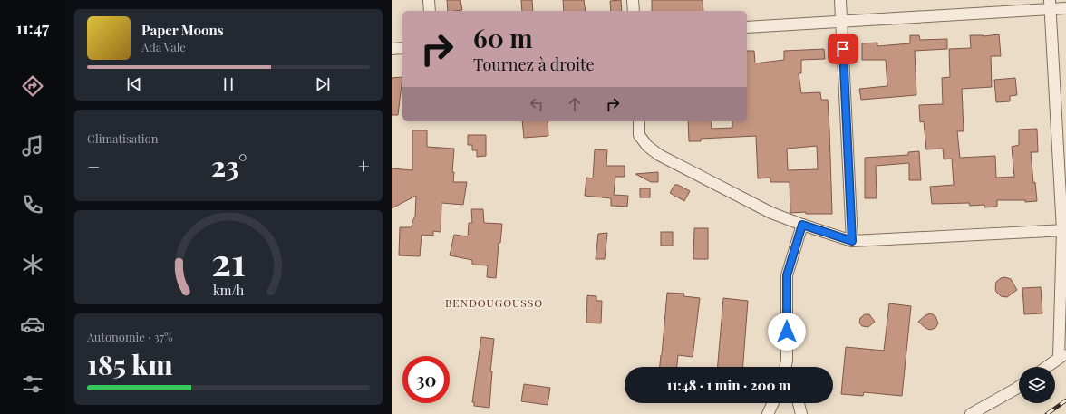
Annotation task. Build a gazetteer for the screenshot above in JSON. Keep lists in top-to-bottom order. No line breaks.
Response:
{"districts":["BENDOUGOUSSO"],"page":{"tabs":"11:47","turn":["60 m","Tournez à droite"],"song":["Paper Moons","Ada Vale"],"tile":["Climatisation",["Autonomie · 37%","185 km"]],"heat":["−","23°","+"],"limit":"30","trip":"11:48 · 1 min · 200 m","gauge":["21","km/h"]}}
